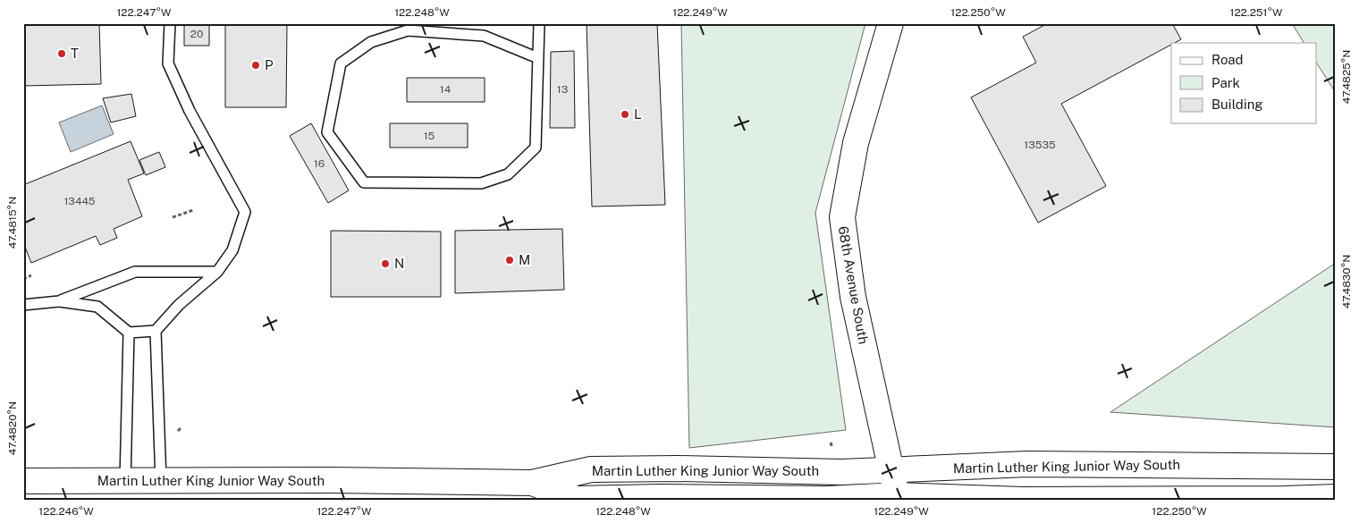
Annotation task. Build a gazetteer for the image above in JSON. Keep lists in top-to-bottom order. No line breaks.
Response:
{"streets":{"main road":["68th Avenue South","Martin Luther King Junior Way South"]},"crossings":[["68th Avenue South","Martin Luther King Junior Way South"]],"places":["T","P","L","M","N"],"house_numbers":["20","14","13","15","13535","16","13445"],"legend":["Road","Park","Building"],"coordinates":["122.247°W","122.248°W","122.249°W","122.250°W","122.251°W","47.4825°N","47.4815°N","47.4830°N","47.4820°N","122.246°W"]}
